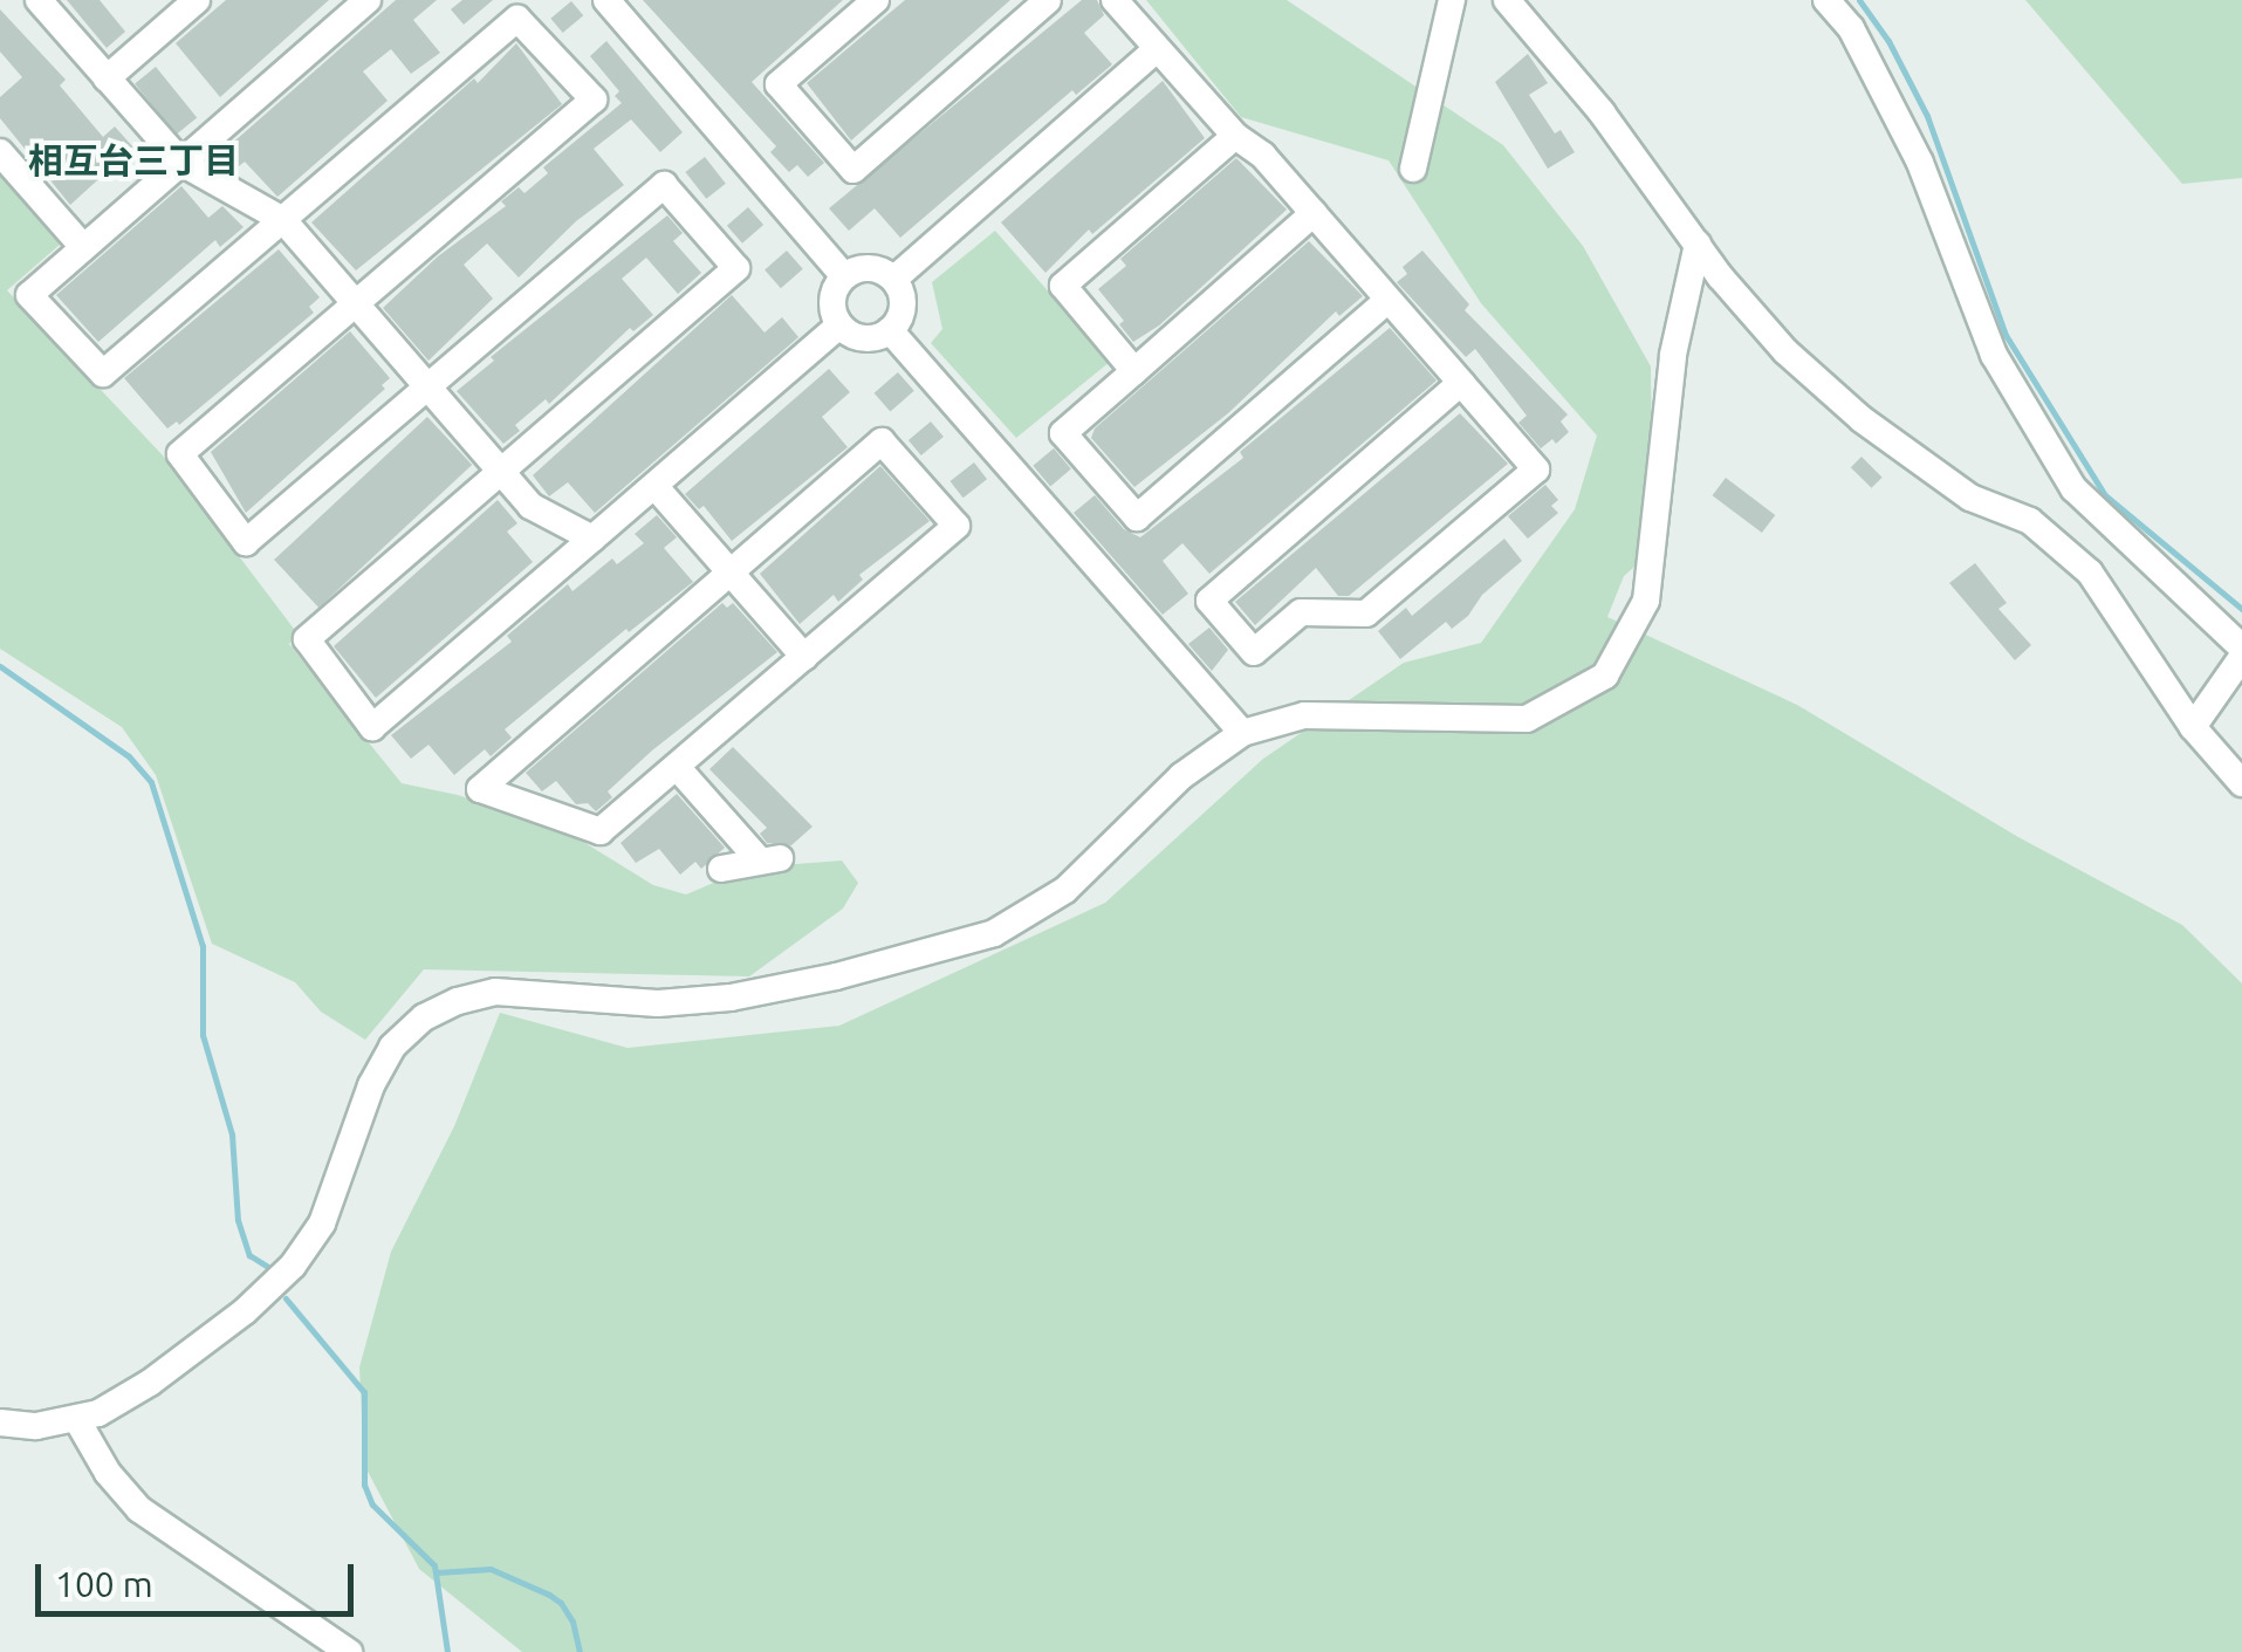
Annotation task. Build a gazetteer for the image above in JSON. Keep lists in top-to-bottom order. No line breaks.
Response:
{"districts":["相互台三丁目"],"scale_bar":"100 m"}
